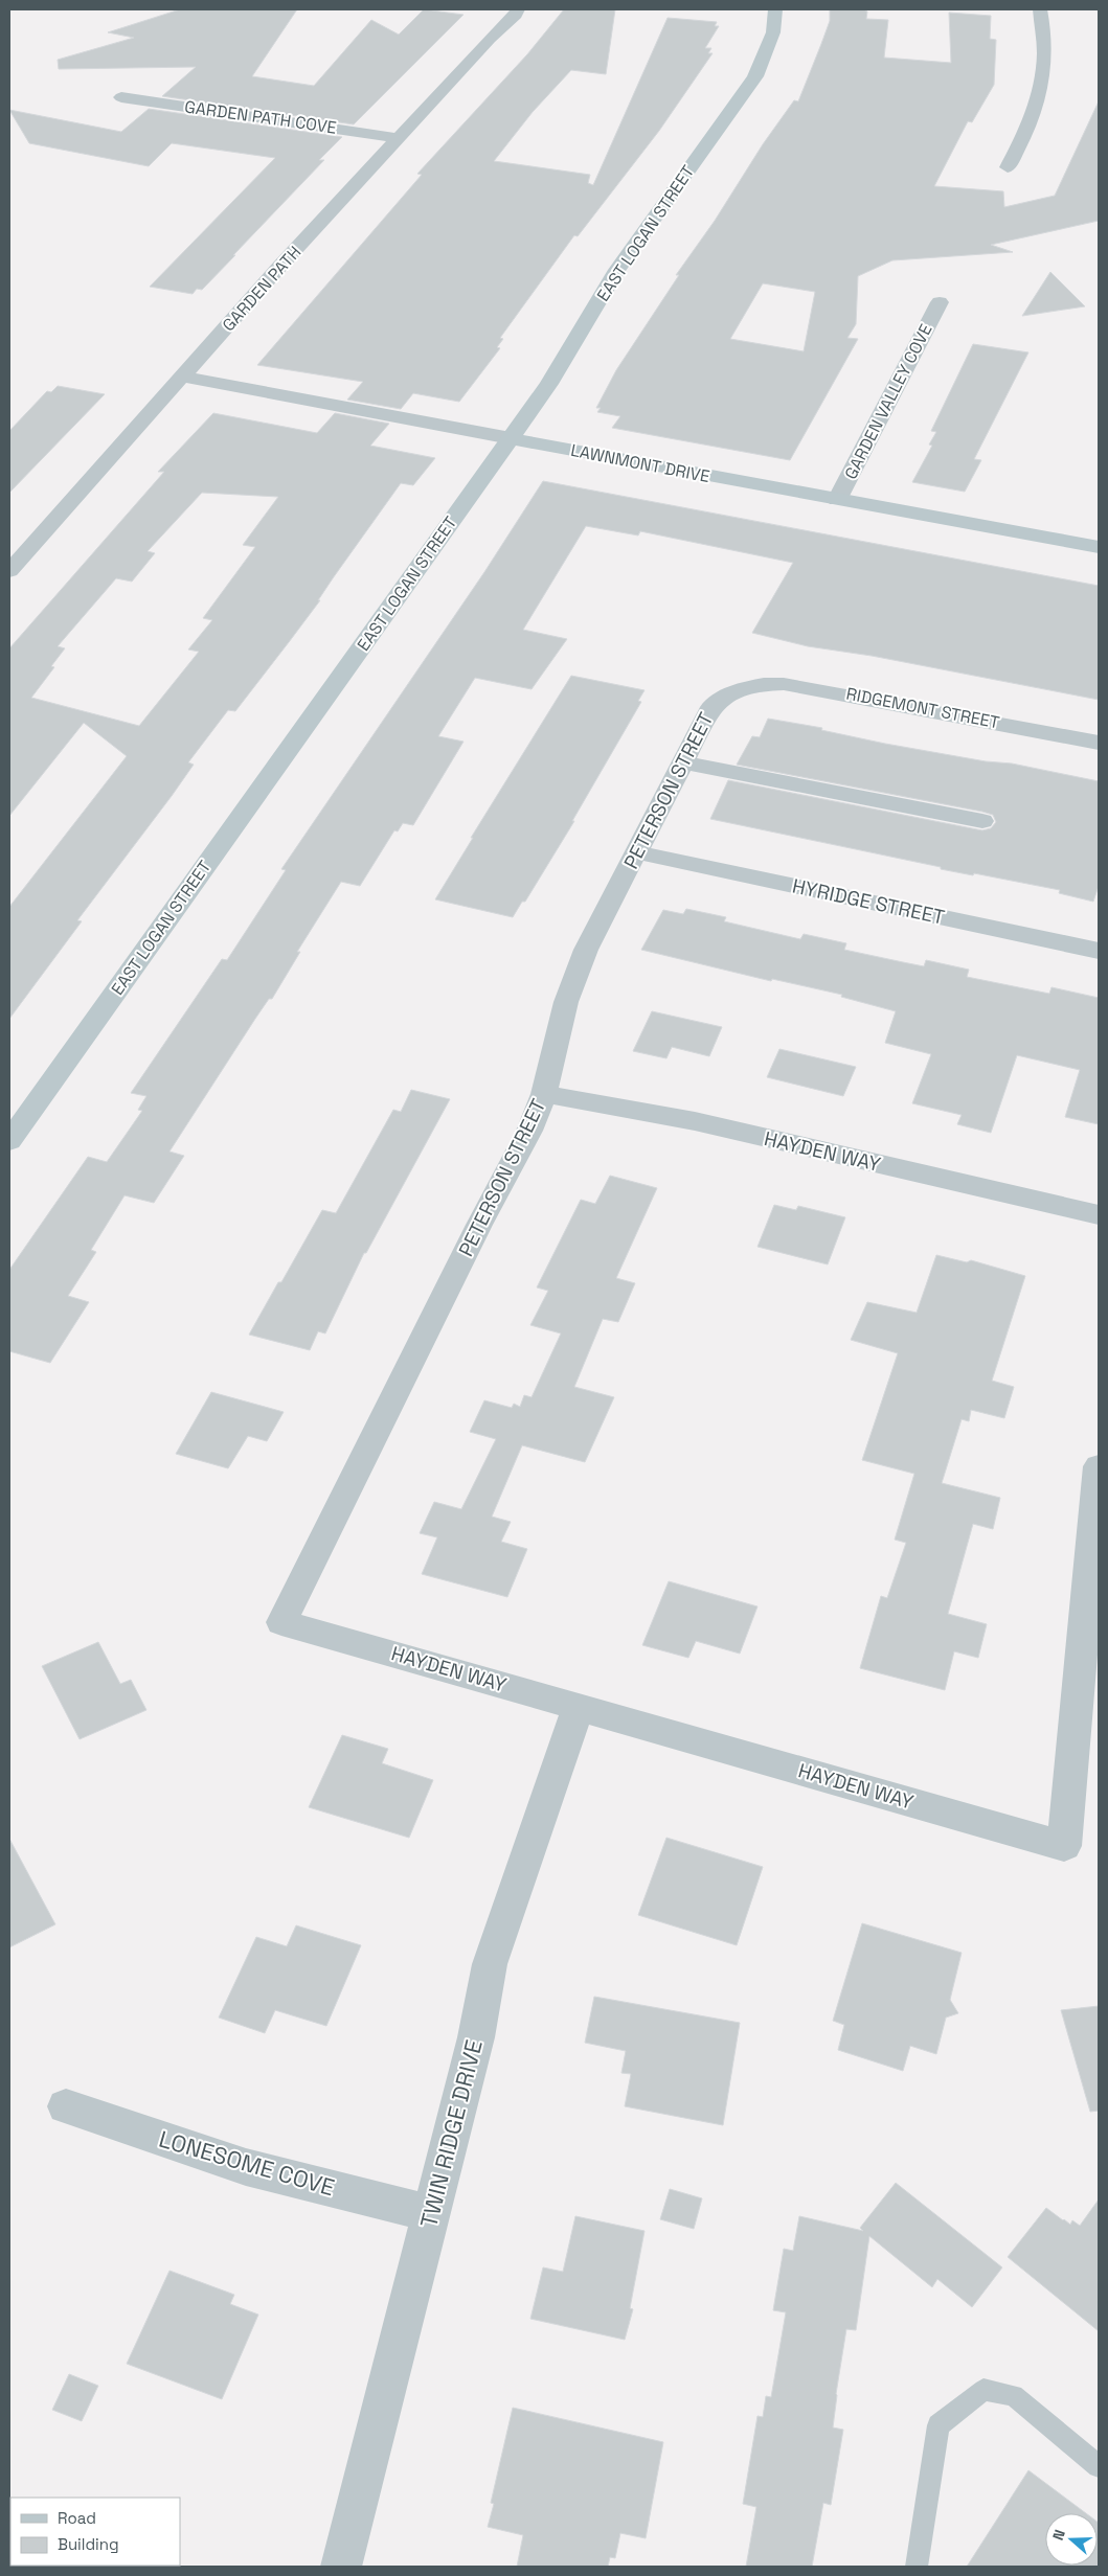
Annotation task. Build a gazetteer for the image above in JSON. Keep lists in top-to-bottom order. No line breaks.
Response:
{"streets":{"street":["GARDEN PATH COVE","EAST LOGAN STREET","GARDEN PATH","GARDEN VALLEY COVE","LAWNMONT DRIVE","RIDGEMONT STREET","PETERSON STREET","HYRIDGE STREET","HAYDEN WAY","TWIN RIDGE DRIVE","LONESOME COVE"]},"crossings":[["GARDEN PATH COVE","GARDEN PATH"],["EAST LOGAN STREET","LAWNMONT DRIVE"],["GARDEN PATH","LAWNMONT DRIVE"],["GARDEN VALLEY COVE","LAWNMONT DRIVE"],["RIDGEMONT STREET","PETERSON STREET"],["PETERSON STREET","HYRIDGE STREET"],["PETERSON STREET","HAYDEN WAY"],["HAYDEN WAY","TWIN RIDGE DRIVE"],["TWIN RIDGE DRIVE","LONESOME COVE"]],"legend":["Road","Building"],"north":"left"}
